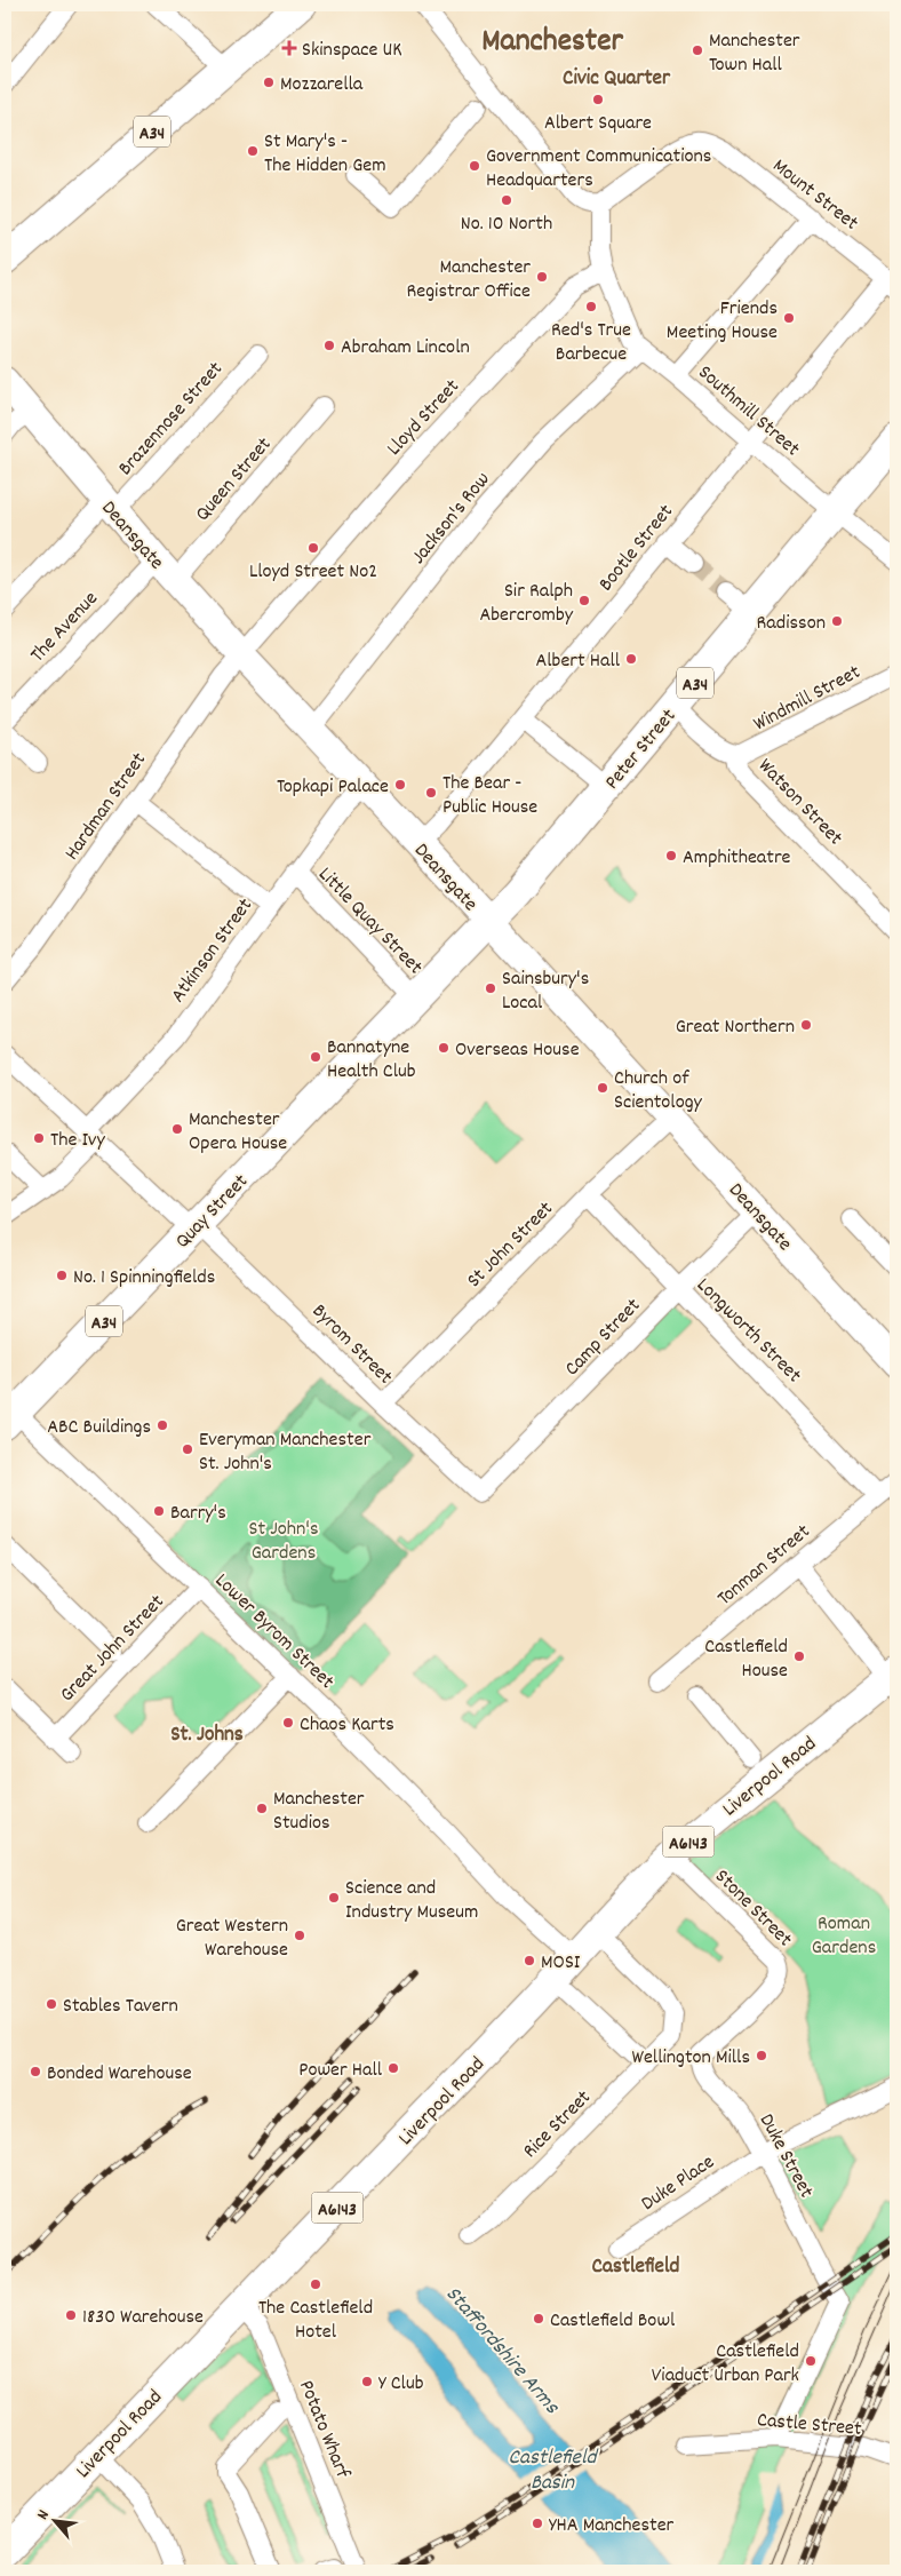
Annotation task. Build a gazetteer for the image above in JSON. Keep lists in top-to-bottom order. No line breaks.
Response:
{"streets":{"main road":["A34","Peter Street","Quay Street","Liverpool Road","A6143"],"street":["Mount Street","Southmill Street","Lloyd Street","Brazennose Street","Queen Street","Jackson's Row","Deansgate","Bootle Street","The Avenue","Windmill Street","Watson Street","Hardman Street","Little Quay Street","Atkinson Street","St John Street","Longworth Street","Camp Street","Byrom Street","Tonman Street","Lower Byrom Street","Great John Street","Stone Street","Rice Street","Duke Street","Duke Place","Castle Street","Potato Wharf"]},"crossings":[["Mount Street","Bootle Street"],["Southmill Street","Lloyd Street"],["Southmill Street","Jackson's Row"],["Southmill Street","Bootle Street"],["Southmill Street","Peter Street"],["Lloyd Street","Deansgate"],["Lloyd Street","Hardman Street"],["Brazennose Street","Deansgate"],["Queen Street","Deansgate"],["Jackson's Row","Deansgate"],["Deansgate","Bootle Street"],["Deansgate","The Avenue"],["Deansgate","Peter Street"],["Deansgate","Hardman Street"],["Deansgate","Atkinson Street"],["Deansgate","Quay Street"],["Deansgate","St John Street"],["Deansgate","Camp Street"],["Windmill Street","Watson Street"],["Peter Street","Watson Street"],["Peter Street","Quay Street"],["Little Quay Street","Atkinson Street"],["Little Quay Street","Quay Street"],["Atkinson Street","Byrom Street"],["Quay Street","Byrom Street"],["Quay Street","Lower Byrom Street"],["St John Street","Longworth Street"],["St John Street","Byrom Street"],["Longworth Street","Camp Street"],["Longworth Street","Tonman Street"],["Camp Street","Byrom Street"],["Lower Byrom Street","Great John Street"],["Lower Byrom Street","Liverpool Road"],["Liverpool Road","Stone Street"],["Liverpool Road","Potato Wharf"],["Stone Street","Duke Street"],["Duke Street","Duke Place"],["Duke Street","Castle Street"]],"districts":["Manchester","Civic Quarter","St. Johns","Castlefield"],"water":["Staffordshire Arms","Castlefield Basin"],"parks":["St John's Gardens","Roman Gardens"],"places":{"health":["Skinspace UK"],"other":["Manchester Town Hall","Mozzarella","Albert Square","St Mary's - The Hidden Gem","Government Communications Headquarters","No. 10 North","Manchester Registrar Office","Red's True Barbecue","Friends Meeting House","Abraham Lincoln","Lloyd Street No2","Sir Ralph Abercromby","Radisson","Albert Hall","Topkapi Palace","The Bear - Public House","Amphitheatre","Sainsbury's Local","Great Northern","Overseas House","Bannatyne Health Club","Church of Scientology","Manchester Opera House","The Ivy","No. 1 Spinningfields","ABC Buildings","Everyman Manchester St. John's","Barry's","Castlefield House","Chaos Karts","Manchester Studios","Science and Industry Museum","Great Western Warehouse","MOSI","Stables Tavern","Wellington Mills","Power Hall","Bonded Warehouse","The Castlefield Hotel","1830 Warehouse","Castlefield Bowl","Castlefield Viaduct Urban Park","Y Club","YHA Manchester"]},"north":"top left"}
